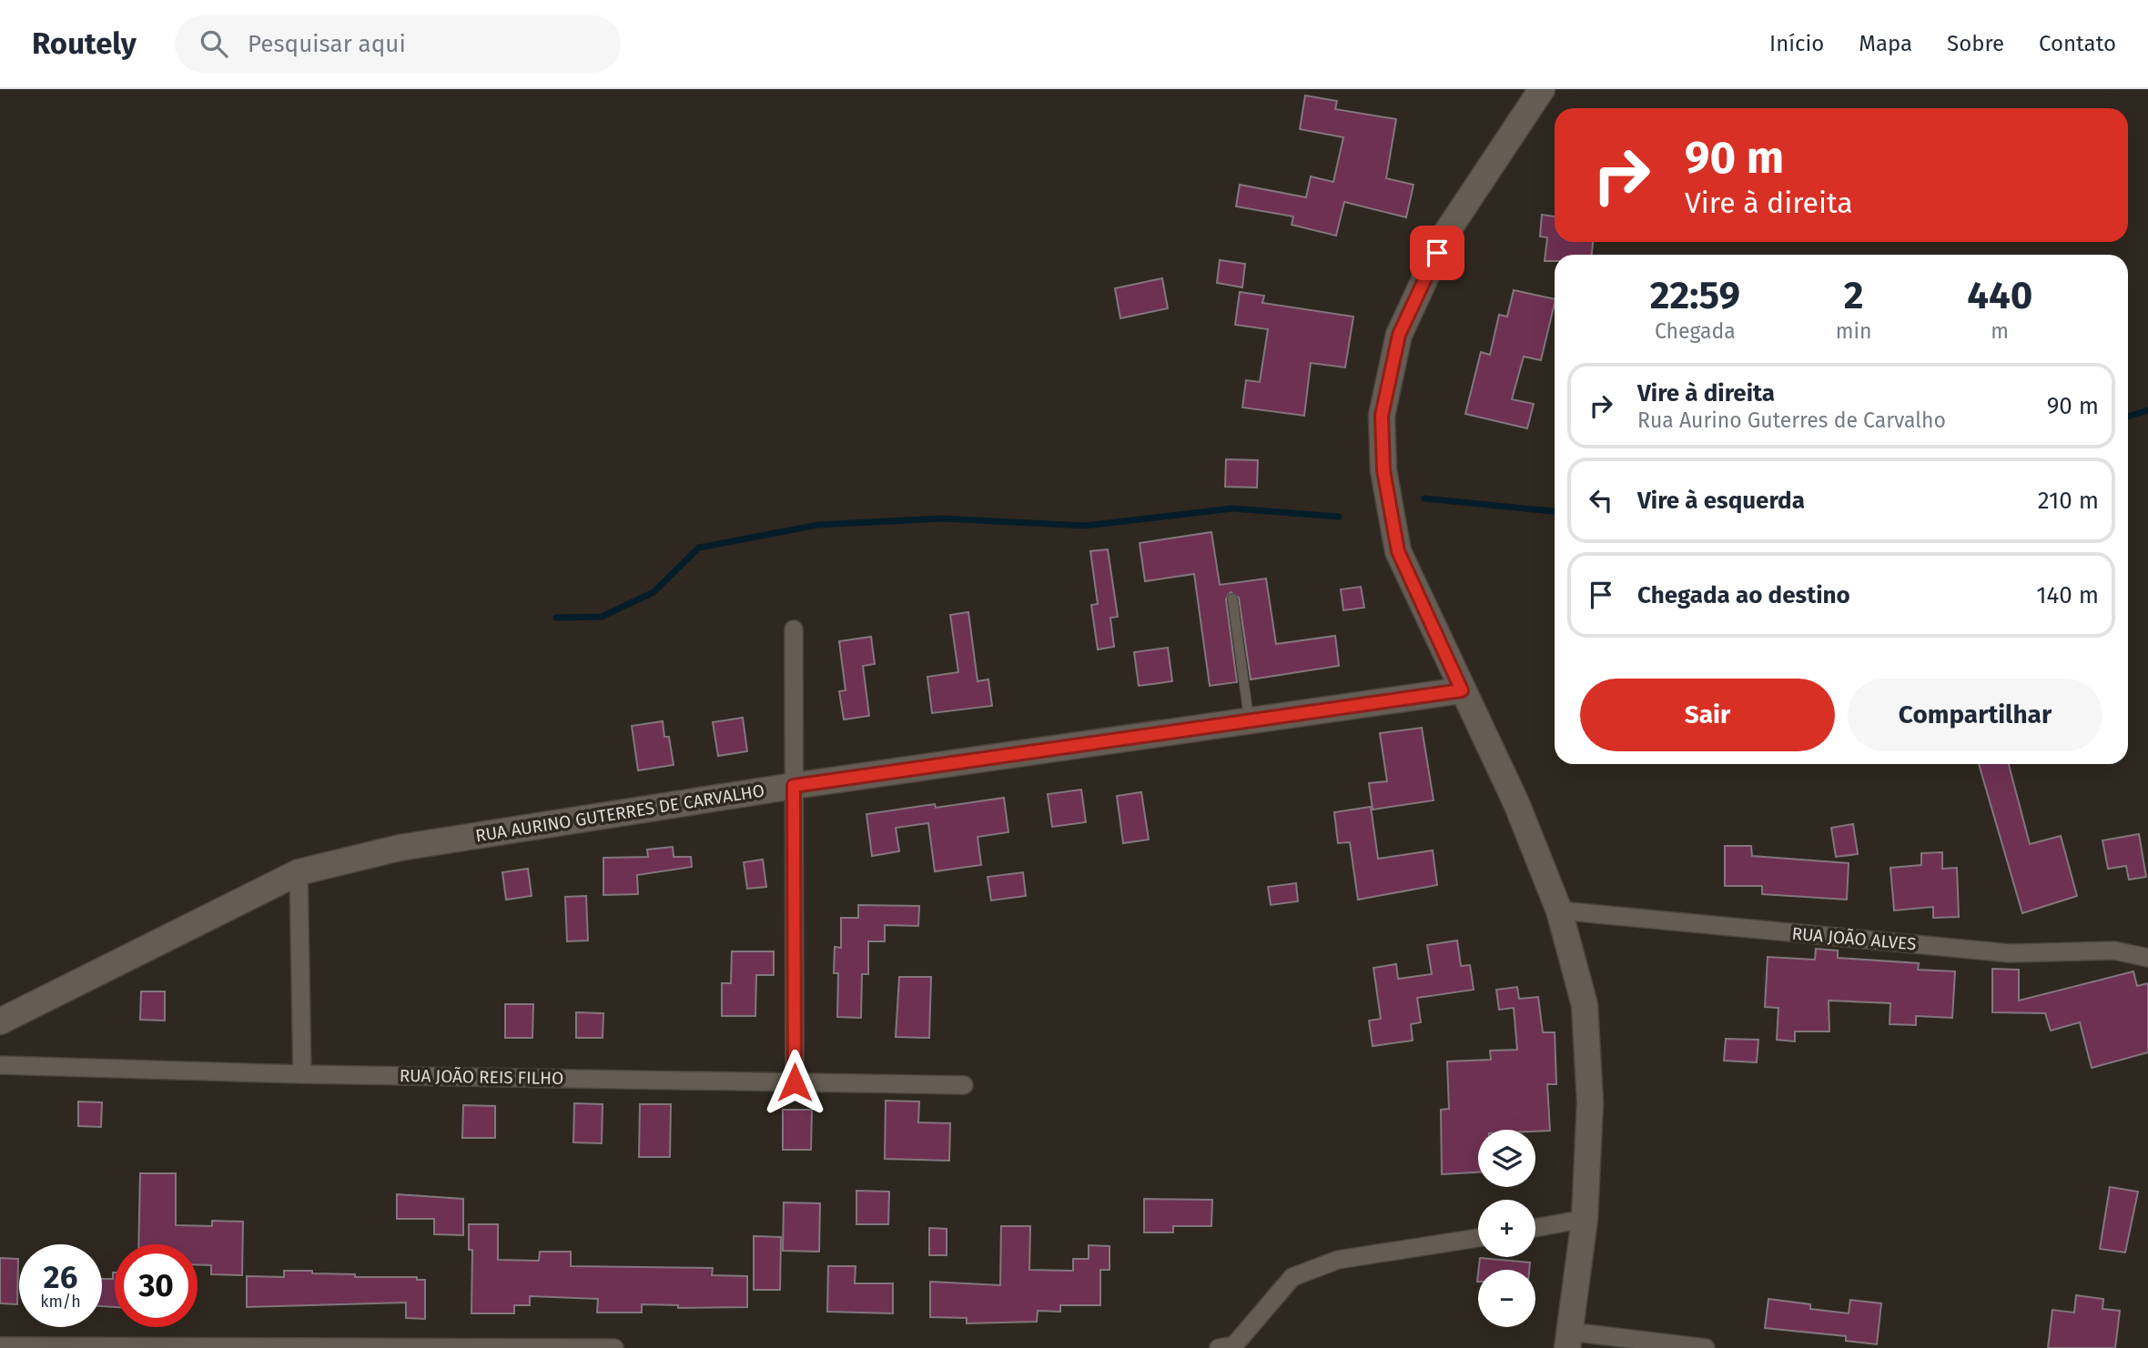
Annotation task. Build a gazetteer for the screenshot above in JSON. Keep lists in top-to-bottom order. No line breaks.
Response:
{"streets":{"street":["RUA AURINO GUTERRES DE CARVALHO","RUA JOÃO ALVES","RUA JOÃO REIS FILHO"]},"page":{"header":"Routely","search":"Pesquisar aqui","nav":["Início","Mapa","Sobre","Contato"],"turn":["90 m","Vire à direita"],"eta":["22:59","Chegada","2","min","440","m"],"list":[{"name":"Vire à direita","note":"Rua Aurino Guterres de Carvalho","value":"90 m"},{"name":"Vire à esquerda","value":"210 m"},{"name":"Chegada ao destino","value":"140 m"}],"buttons":["Sair","Compartilhar"],"map_buttons":["+","−"],"speed":"26 km/h","limit":"30"}}
